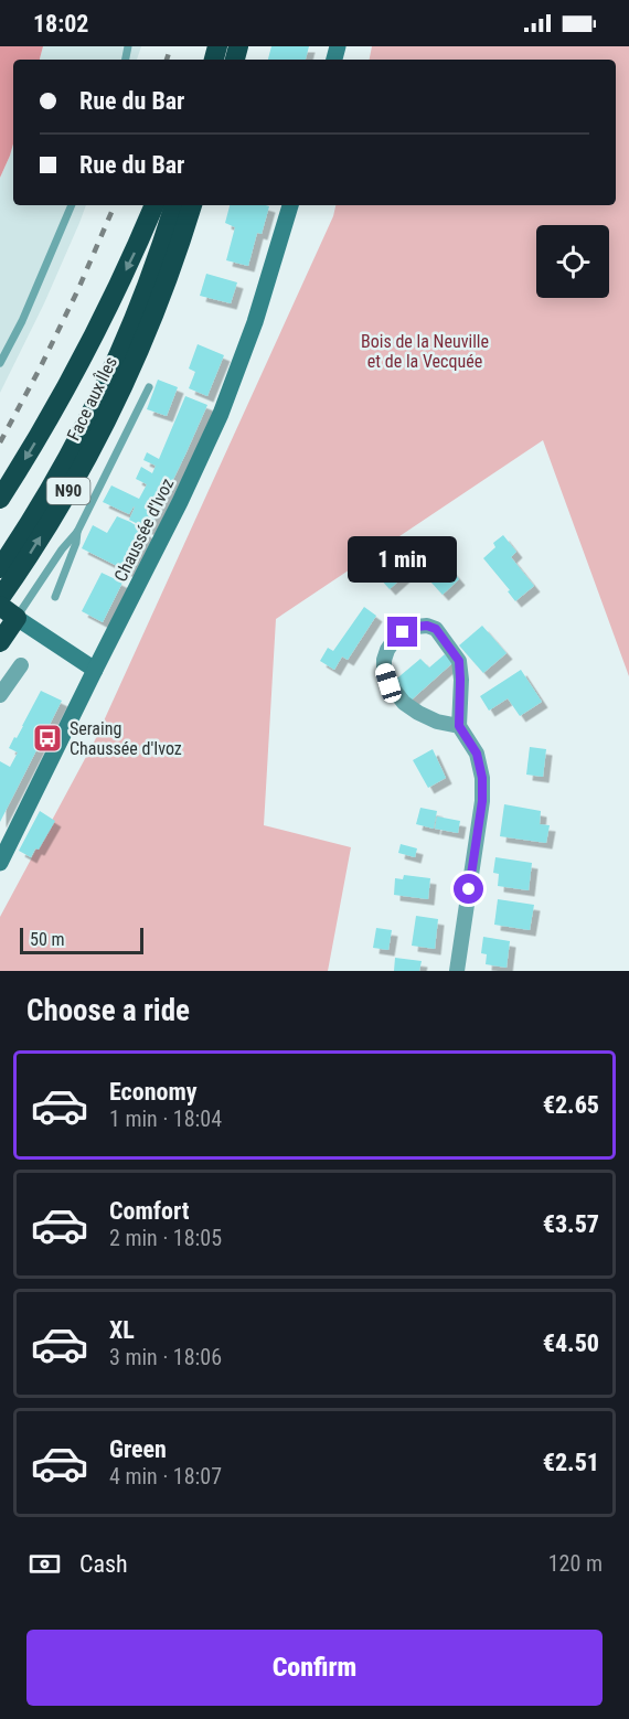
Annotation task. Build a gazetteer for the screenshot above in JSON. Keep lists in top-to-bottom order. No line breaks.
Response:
{"streets":{"highway":["Face aux Îles","N90"],"main road":["Chaussée d'Ivoz"]},"parks":["Bois de la Neuville et de la Vecquée"],"places":{"bus stop":["Seraing Chaussée d'Ivoz"]},"scale_bar":"50 m","page":{"status":"18:02","banner":["Rue du Bar","Rue du Bar"],"bubble":"1 min","scale":"50 m","heading":"Choose a ride","list":[{"name":"Economy","note":"1 min · 18:04","value":"€2.65"},{"name":"Comfort","note":"2 min · 18:05","value":"€3.57"},{"name":"XL","note":"3 min · 18:06","value":"€4.50"},{"name":"Green","note":"4 min · 18:07","value":"€2.51"}],"pay":["Cash","120 m"],"buttons":"Confirm"}}
